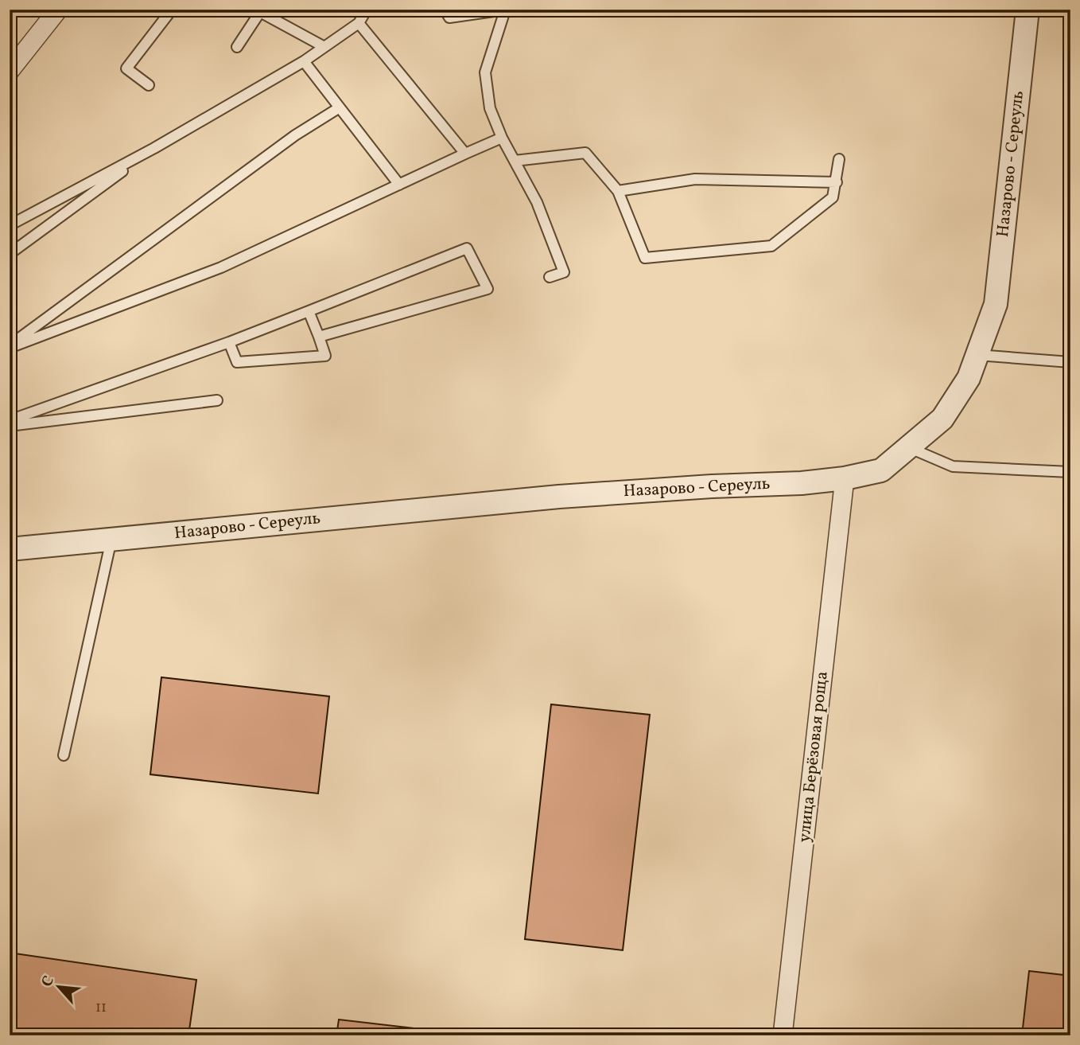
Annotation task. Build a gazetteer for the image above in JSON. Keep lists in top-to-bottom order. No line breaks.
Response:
{"streets":{"street":["Назарово - Сереуль","улица Берёзовая роща"]},"crossings":[["Назарово - Сереуль","улица Берёзовая роща"]],"house_numbers":["11"],"north":"top left"}
